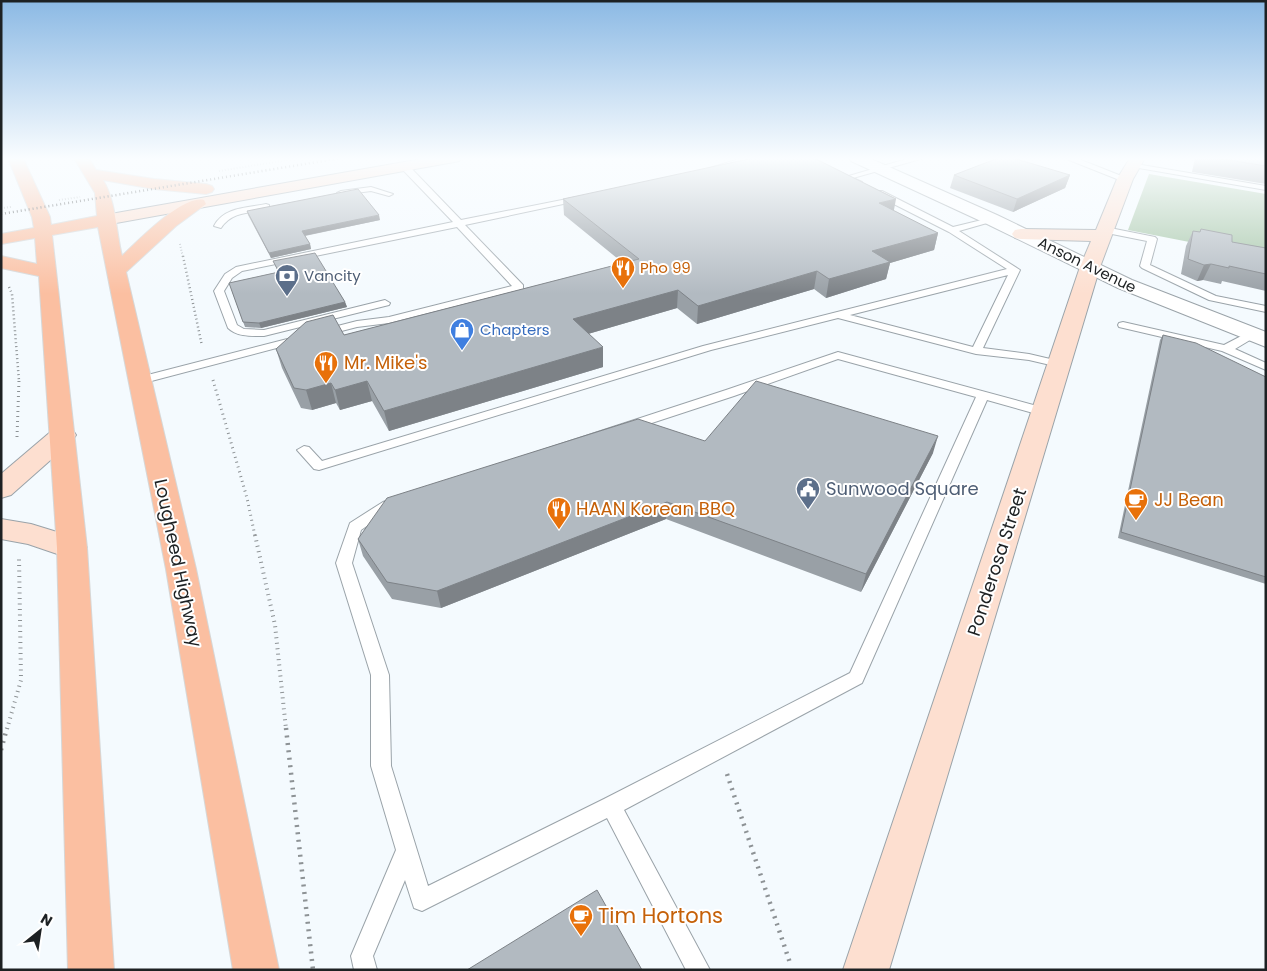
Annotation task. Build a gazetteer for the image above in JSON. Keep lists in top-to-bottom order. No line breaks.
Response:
{"streets":{"main road":["Lougheed Highway"],"street":["Anson Avenue","Ponderosa Street"]},"crossings":[["Anson Avenue","Ponderosa Street"]],"places":{"restaurant":["Pho 99","Mr. Mike's","HAAN Korean BBQ"],"bank":["Vancity"],"shop":["Chapters"],"public building":["Sunwood Square"],"cafe":["JJ Bean","Tim Hortons"]},"north":"top right"}
